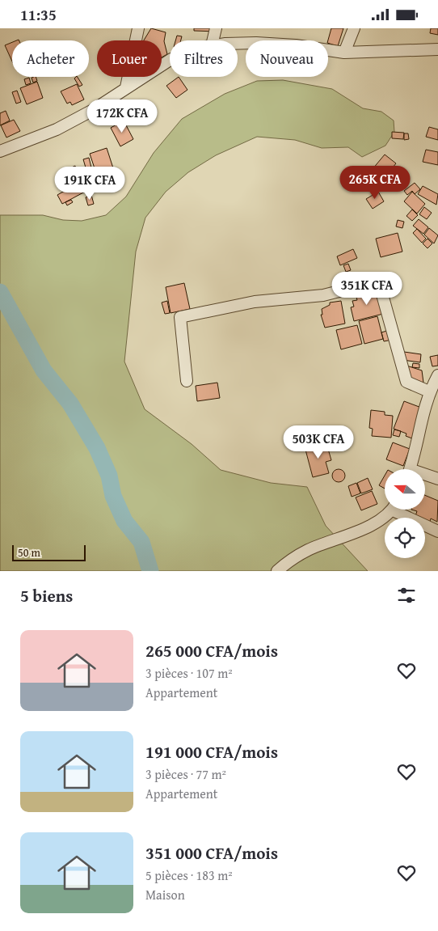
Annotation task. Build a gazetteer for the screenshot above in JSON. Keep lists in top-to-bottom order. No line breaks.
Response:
{"scale_bar":"50 m","north":"left","page":{"status":"11:35","chip":["Acheter","Louer","Filtres","Nouveau"],"price":["172K CFA","265K CFA","191K CFA","351K CFA","503K CFA"],"scale":"50 m","heading":"5 biens","list":[{"name":"265 000 CFA/mois","note":"3 pièces · 107 m² · Appartement"},{"name":"191 000 CFA/mois","note":"3 pièces · 77 m² · Appartement"},{"name":"351 000 CFA/mois","note":"5 pièces · 183 m² · Maison"}]}}
